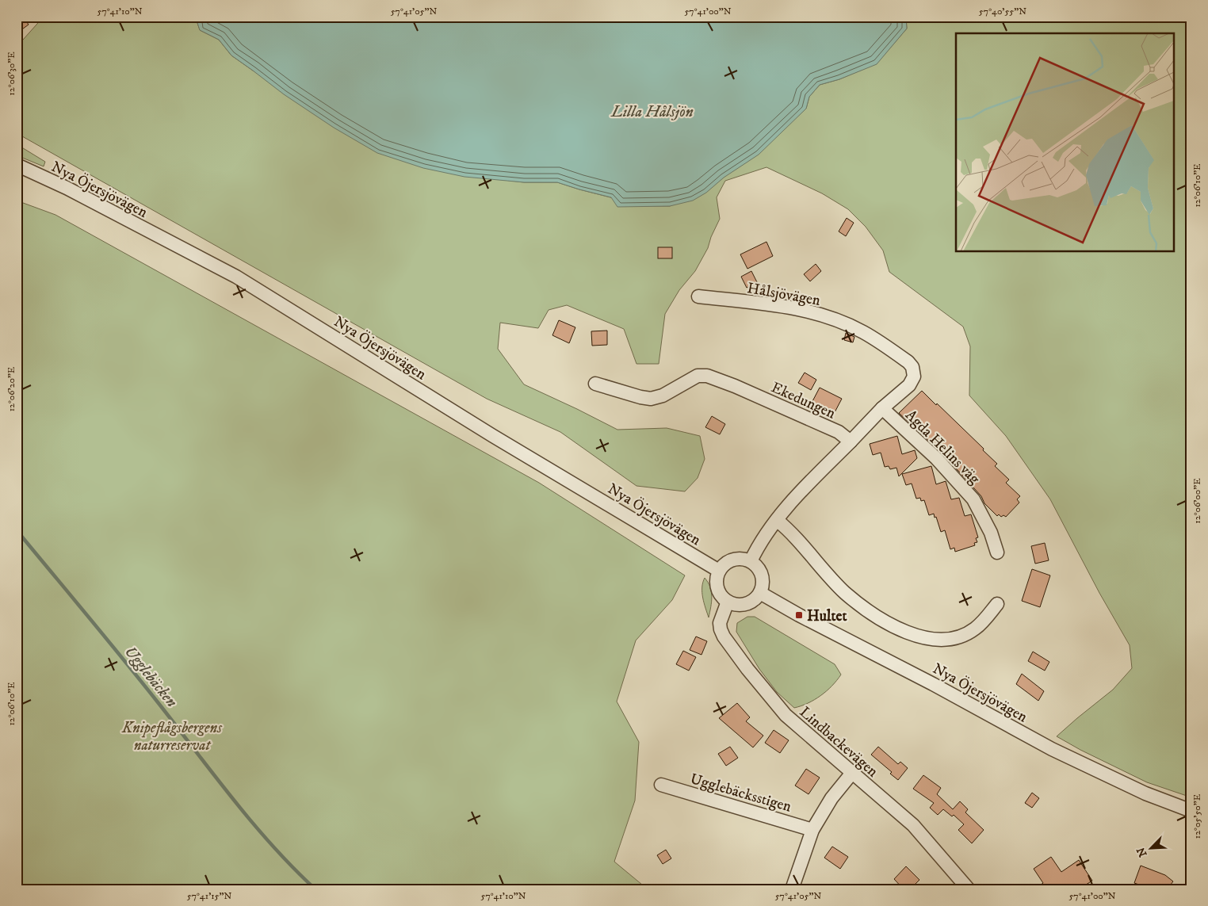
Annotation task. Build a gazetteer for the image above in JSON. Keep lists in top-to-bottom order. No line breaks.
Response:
{"streets":{"street":["Nya Öjersjövägen","Hålsjövägen","Ekedungen","Agda Helins väg","Lindbackevägen","Ugglebäcksstigen"]},"crossings":[["Nya Öjersjövägen","Lindbackevägen"],["Hålsjövägen","Agda Helins väg"]],"water":["Lilla Hålsjön","Ugglebäcken"],"parks":["Knipeflågsbergens naturreservat"],"places":{"transit":["Hultet"]},"north":"bottom left","coordinates":["57°41'10\"N","57°41'05\"N","57°41'00\"N","57°40'55\"N","12°06'30\"E","12°06'10\"E","12°06'20\"E","12°06'00\"E","12°05'50\"E","57°41'15\"N"]}
